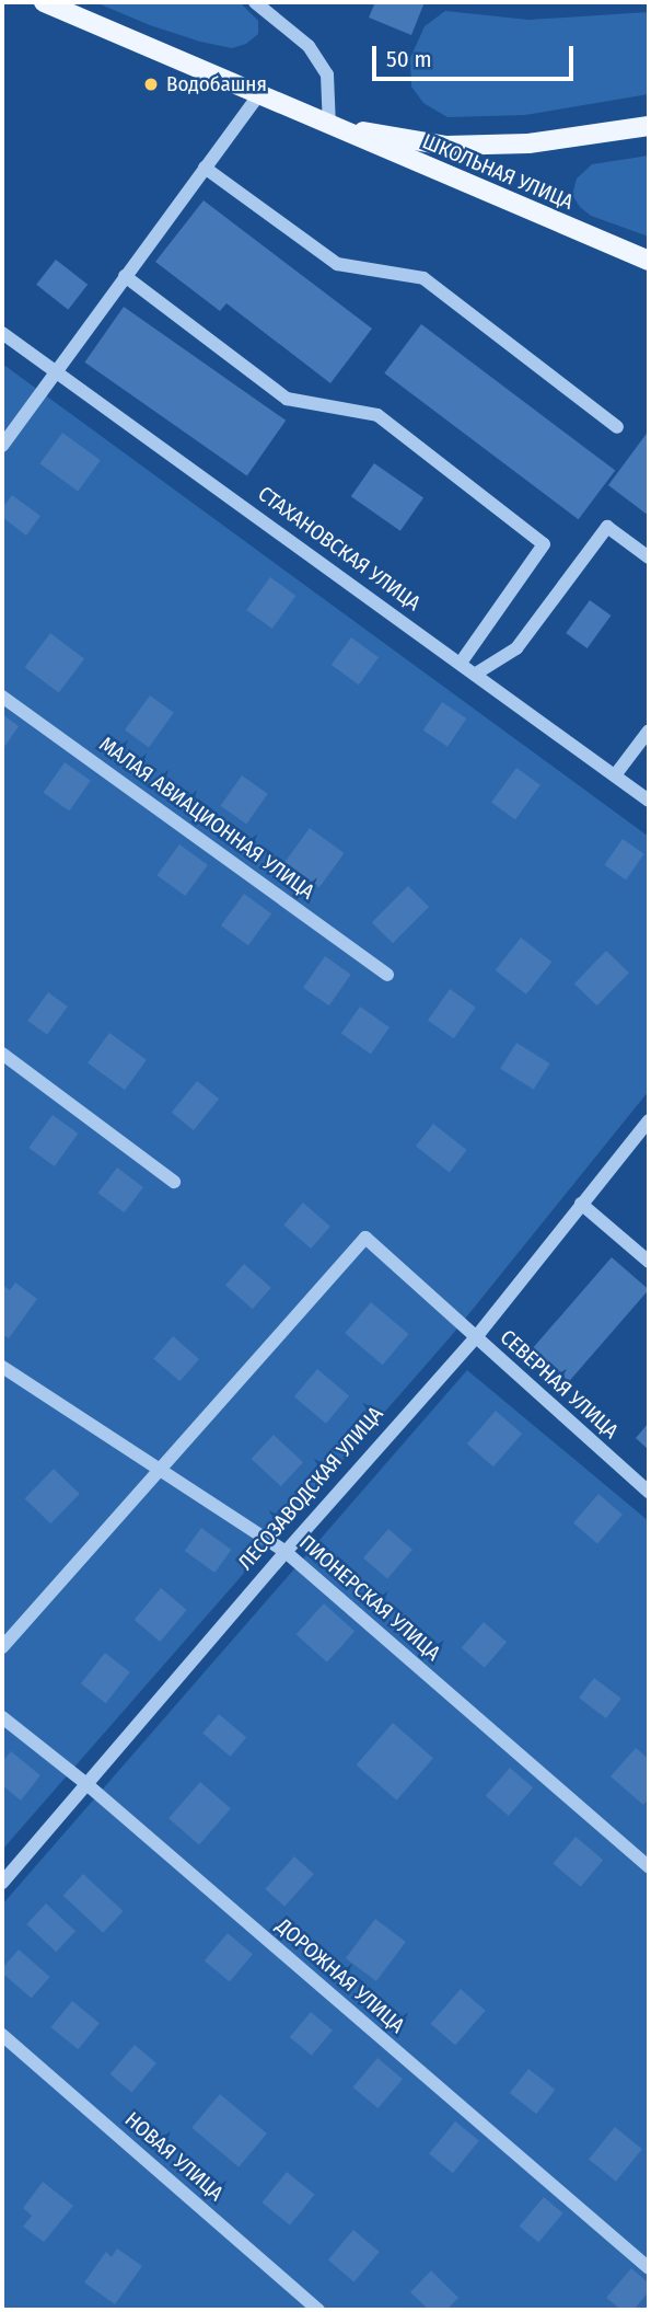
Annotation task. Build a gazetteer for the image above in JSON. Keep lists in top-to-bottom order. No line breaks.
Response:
{"streets":{"main road":["ШКОЛЬНАЯ УЛИЦА"],"street":["СТАХАНОВСКАЯ УЛИЦА","МАЛАЯ АВИАЦИОННАЯ УЛИЦА","СЕВЕРНАЯ УЛИЦА","ЛЕСОЗАВОДСКАЯ УЛИЦА","ПИОНЕРСКАЯ УЛИЦА","ДОРОЖНАЯ УЛИЦА","НОВАЯ УЛИЦА"]},"crossings":[["СЕВЕРНАЯ УЛИЦА","ЛЕСОЗАВОДСКАЯ УЛИЦА"],["СЕВЕРНАЯ УЛИЦА","ПИОНЕРСКАЯ УЛИЦА"],["ЛЕСОЗАВОДСКАЯ УЛИЦА","ПИОНЕРСКАЯ УЛИЦА"],["ЛЕСОЗАВОДСКАЯ УЛИЦА","ДОРОЖНАЯ УЛИЦА"]],"places":["Водобашня"],"scale_bar":"50 m"}
